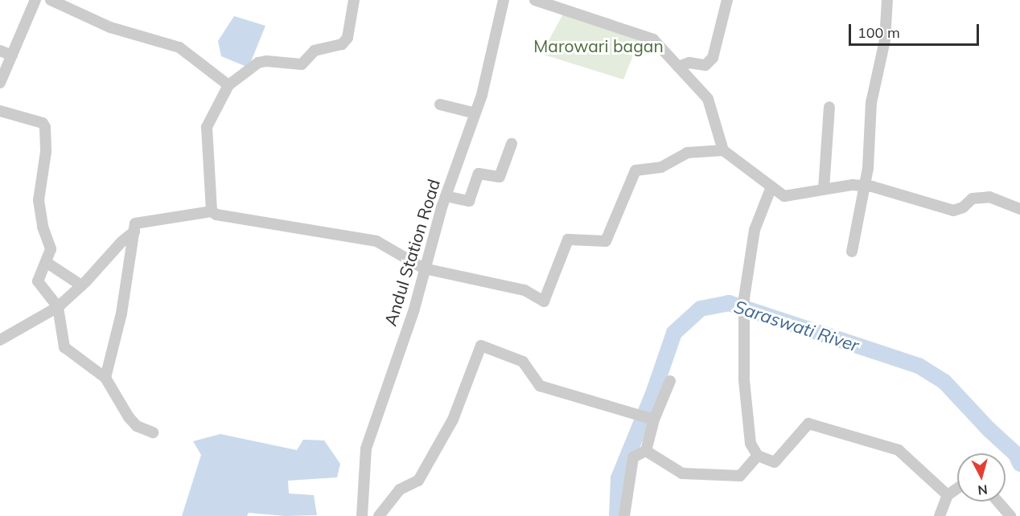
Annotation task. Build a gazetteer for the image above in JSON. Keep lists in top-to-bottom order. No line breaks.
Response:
{"streets":{"street":["Andul Station Road"]},"water":["Saraswati River"],"parks":["Marowari bagan"],"scale_bar":"100 m","north":"bottom"}
